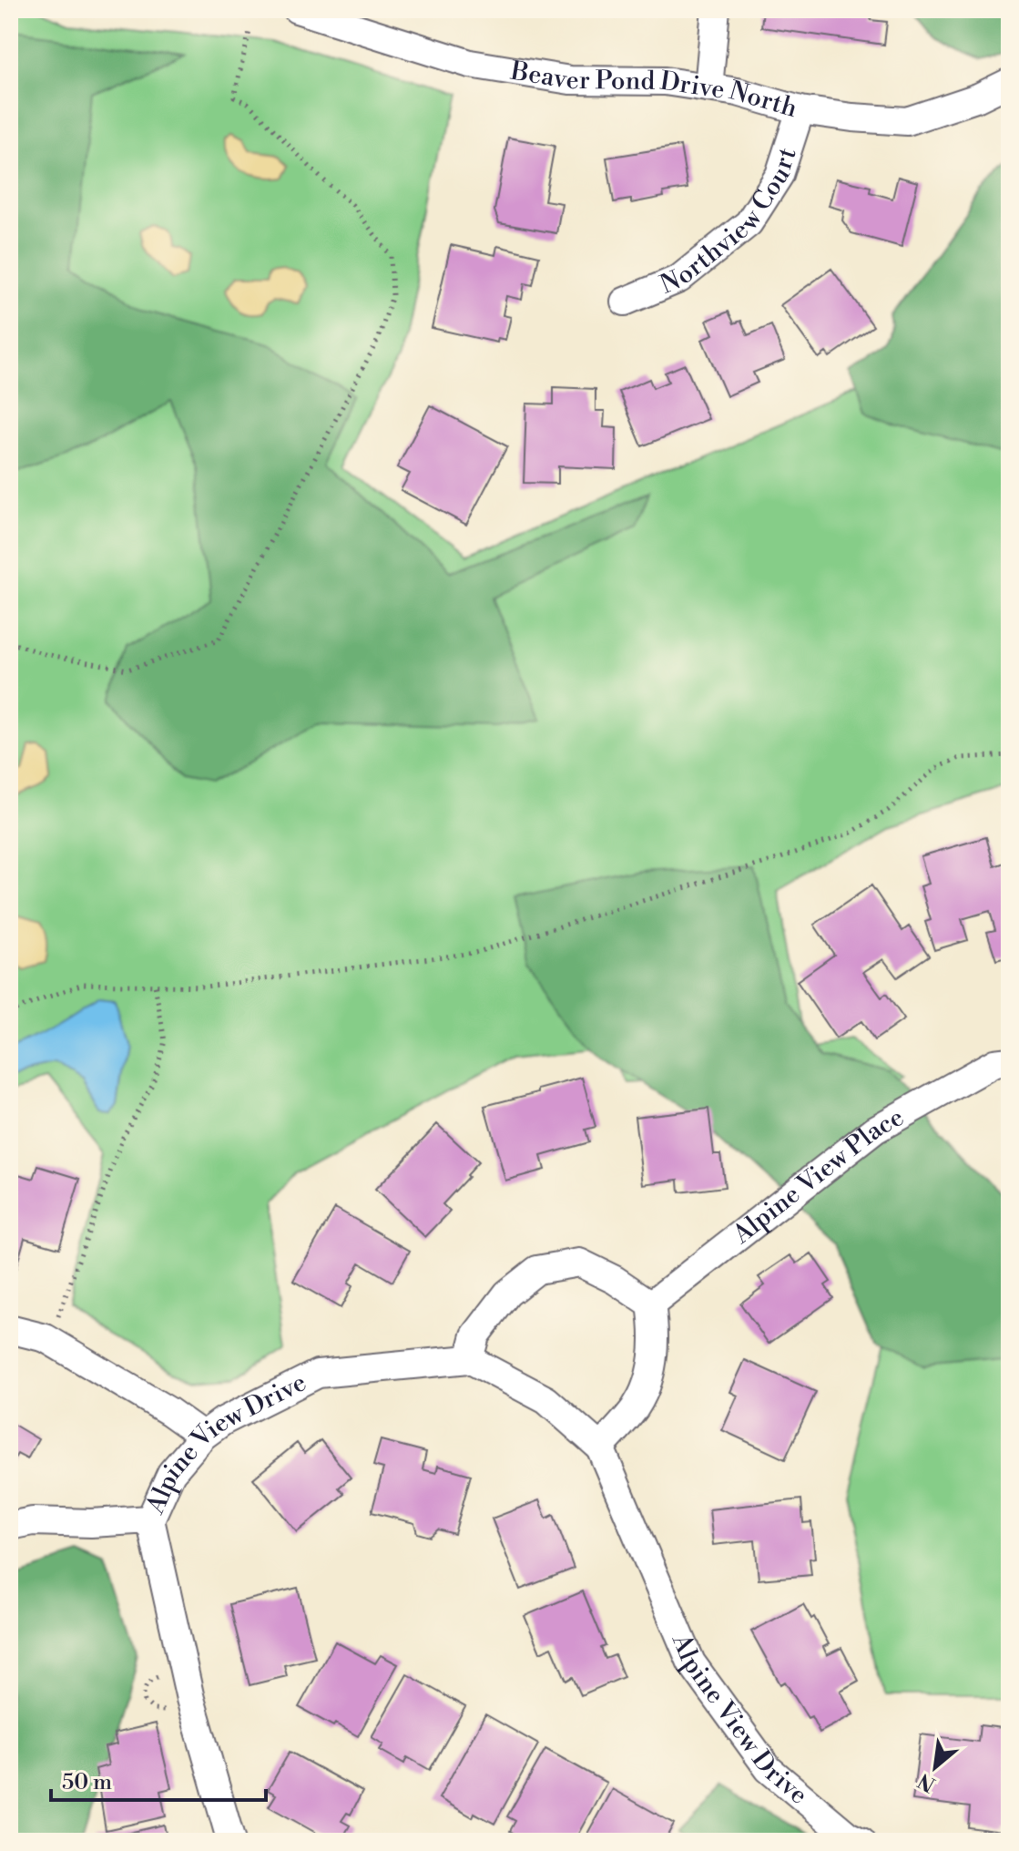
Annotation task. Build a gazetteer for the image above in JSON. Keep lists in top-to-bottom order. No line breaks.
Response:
{"streets":{"street":["Beaver Pond Drive North","Northview Court","Alpine View Place","Alpine View Drive"]},"crossings":[["Beaver Pond Drive North","Northview Court"]],"scale_bar":"50 m","north":"bottom left"}
